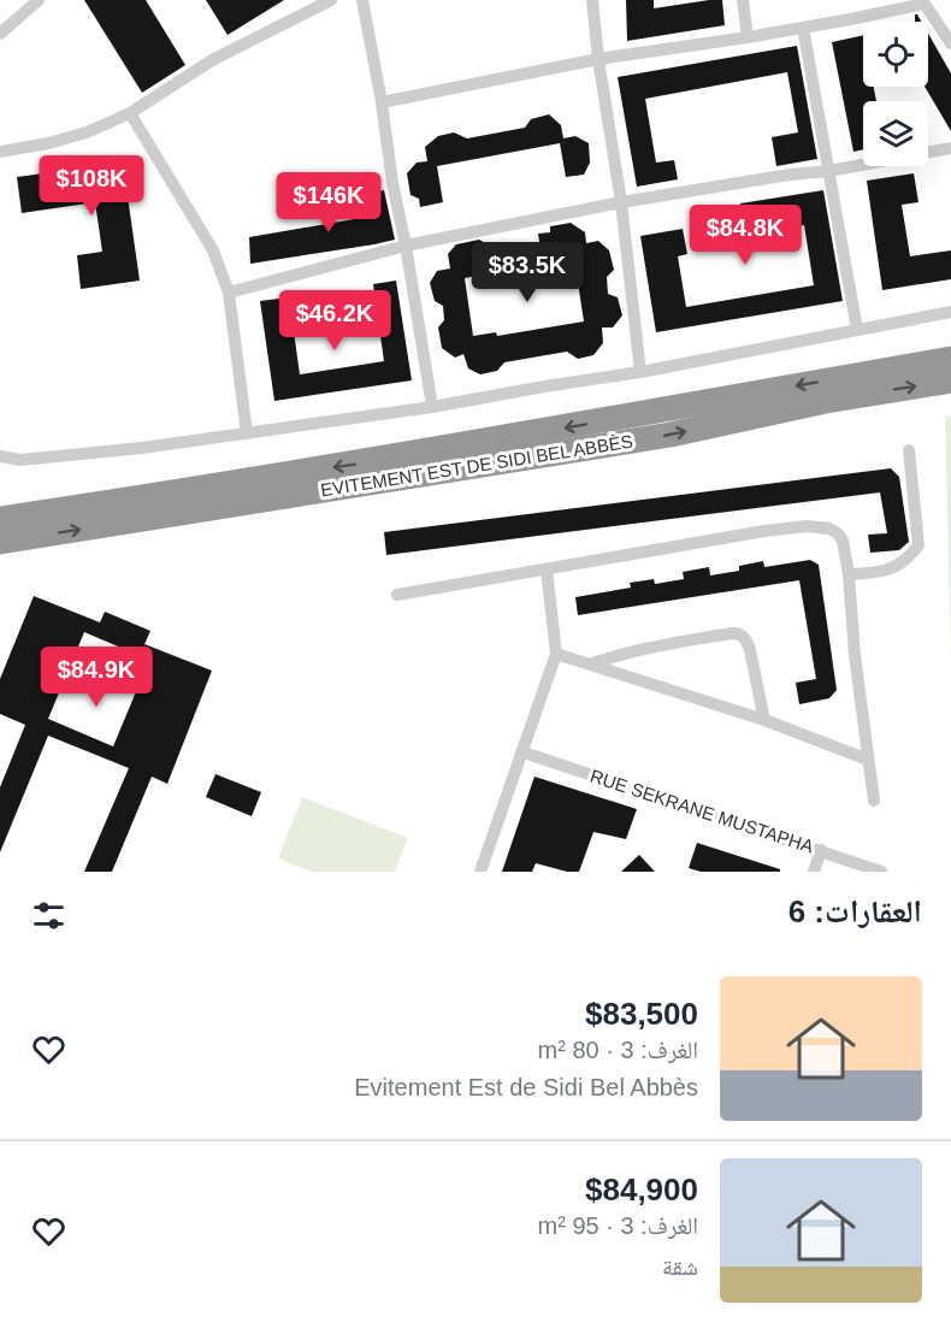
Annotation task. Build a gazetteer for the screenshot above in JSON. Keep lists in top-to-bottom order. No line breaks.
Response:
{"streets":{"highway":["EVITEMENT EST DE SIDI BEL ABBÈS"],"street":["RUE SEKRANE MUSTAPHA"]},"page":{"price":["$108K","$146K","$84.8K","$83.5K","$46.2K","$84.9K"],"heading":"العقارات: 6","list":[{"name":"$83,500","note":"الغرف: 3 · 80 m² · Evitement Est de Sidi Bel Abbès"},{"name":"$84,900","note":"الغرف: 3 · 95 m² · شقة"}]}}
